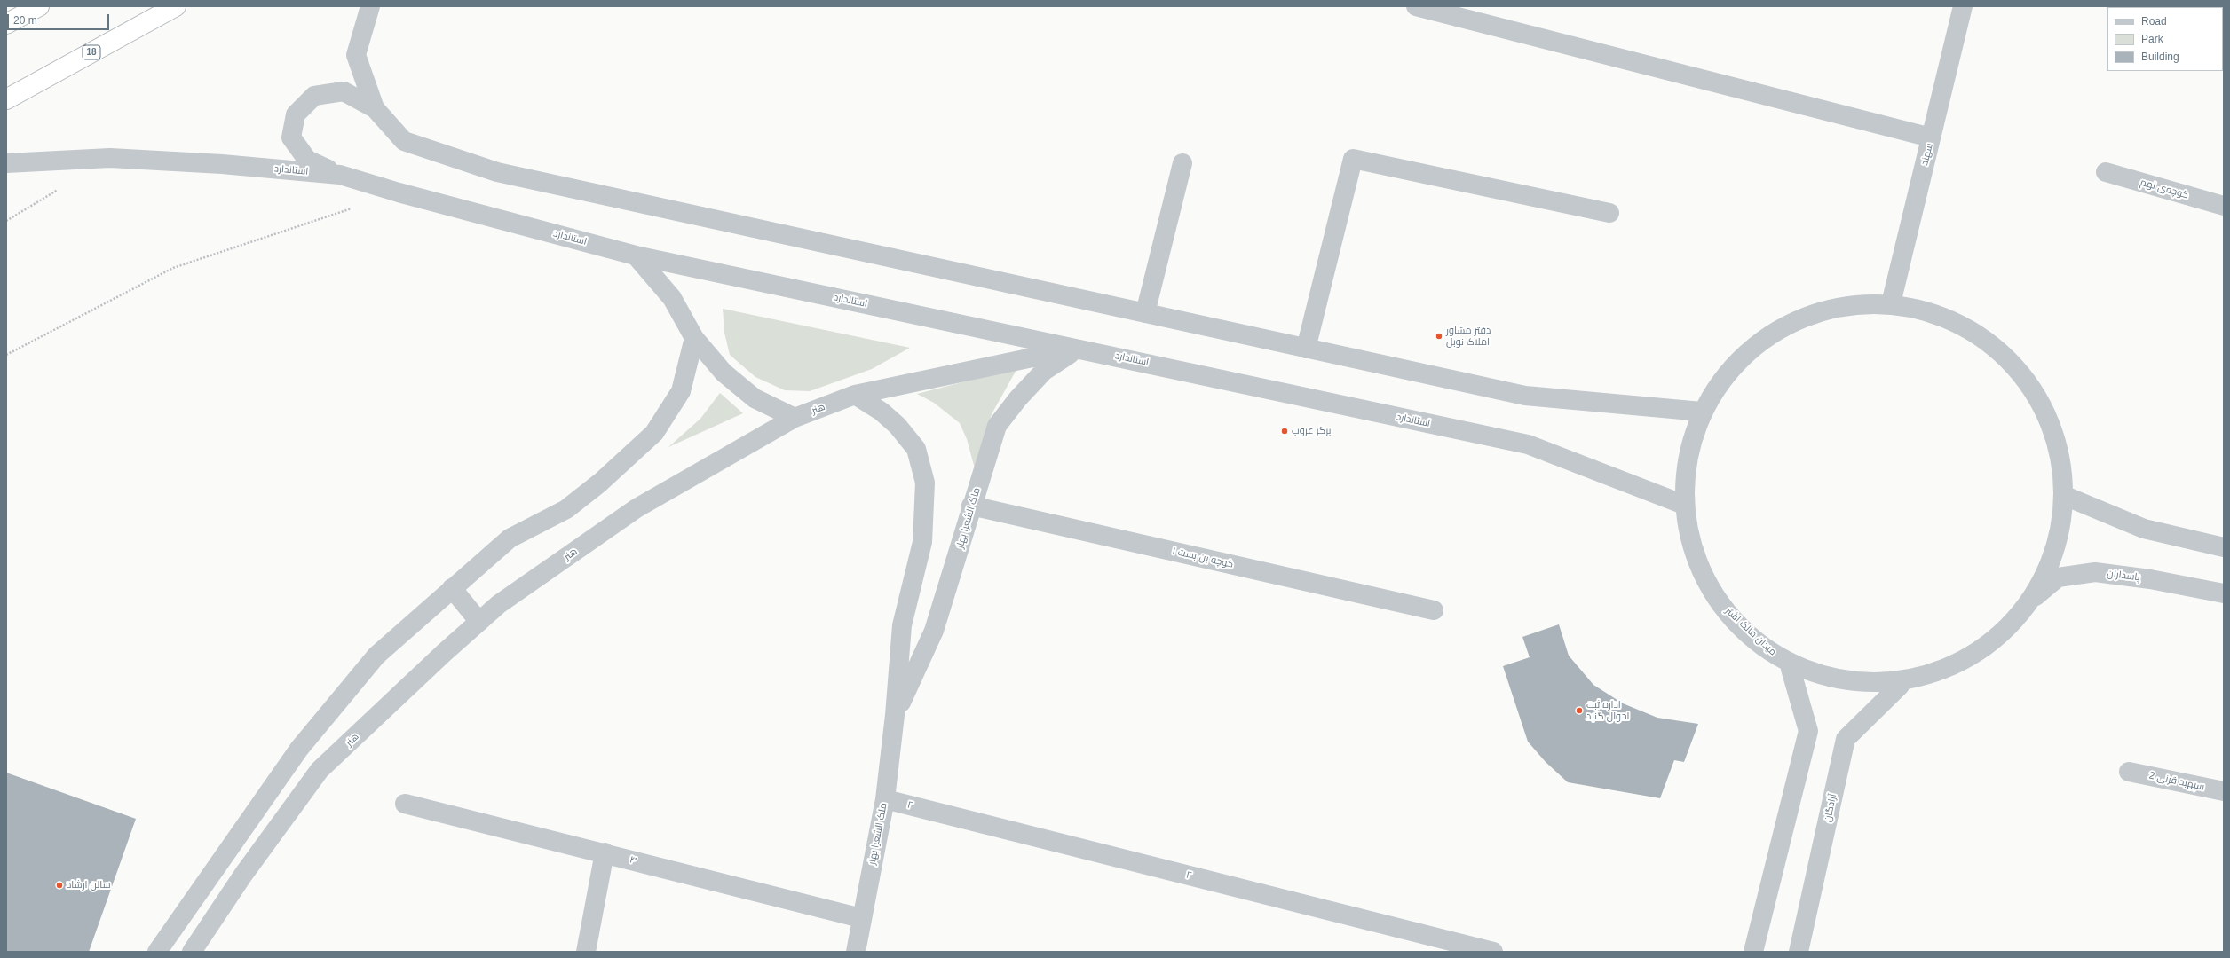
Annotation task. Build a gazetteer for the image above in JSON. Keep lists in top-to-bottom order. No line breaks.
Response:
{"streets":{"highway":["18"],"street":["سهند","استاندارد","کوچه‌ی نهم","هنر","ملک الشعرا بهار","کوچه بن بست ۱","پاسداران","میدان مالک اشتر","سپهبد قرنی 2","۲","آزادگان","۴"]},"crossings":[["سهند","میدان مالک اشتر"],["استاندارد","هنر"],["استاندارد","ملک الشعرا بهار"],["استاندارد","میدان مالک اشتر"],["هنر","ملک الشعرا بهار"],["ملک الشعرا بهار","کوچه بن بست ۱"],["ملک الشعرا بهار","۲"],["ملک الشعرا بهار","۴"],["پاسداران","میدان مالک اشتر"],["میدان مالک اشتر","آزادگان"]],"places":["دفتر مشاور املاک نوبل","برگر غروب","اداره ثبت احوال گنبد","سالن ارشاد"],"legend":["Road","Park","Building"],"scale_bar":"20 m"}
